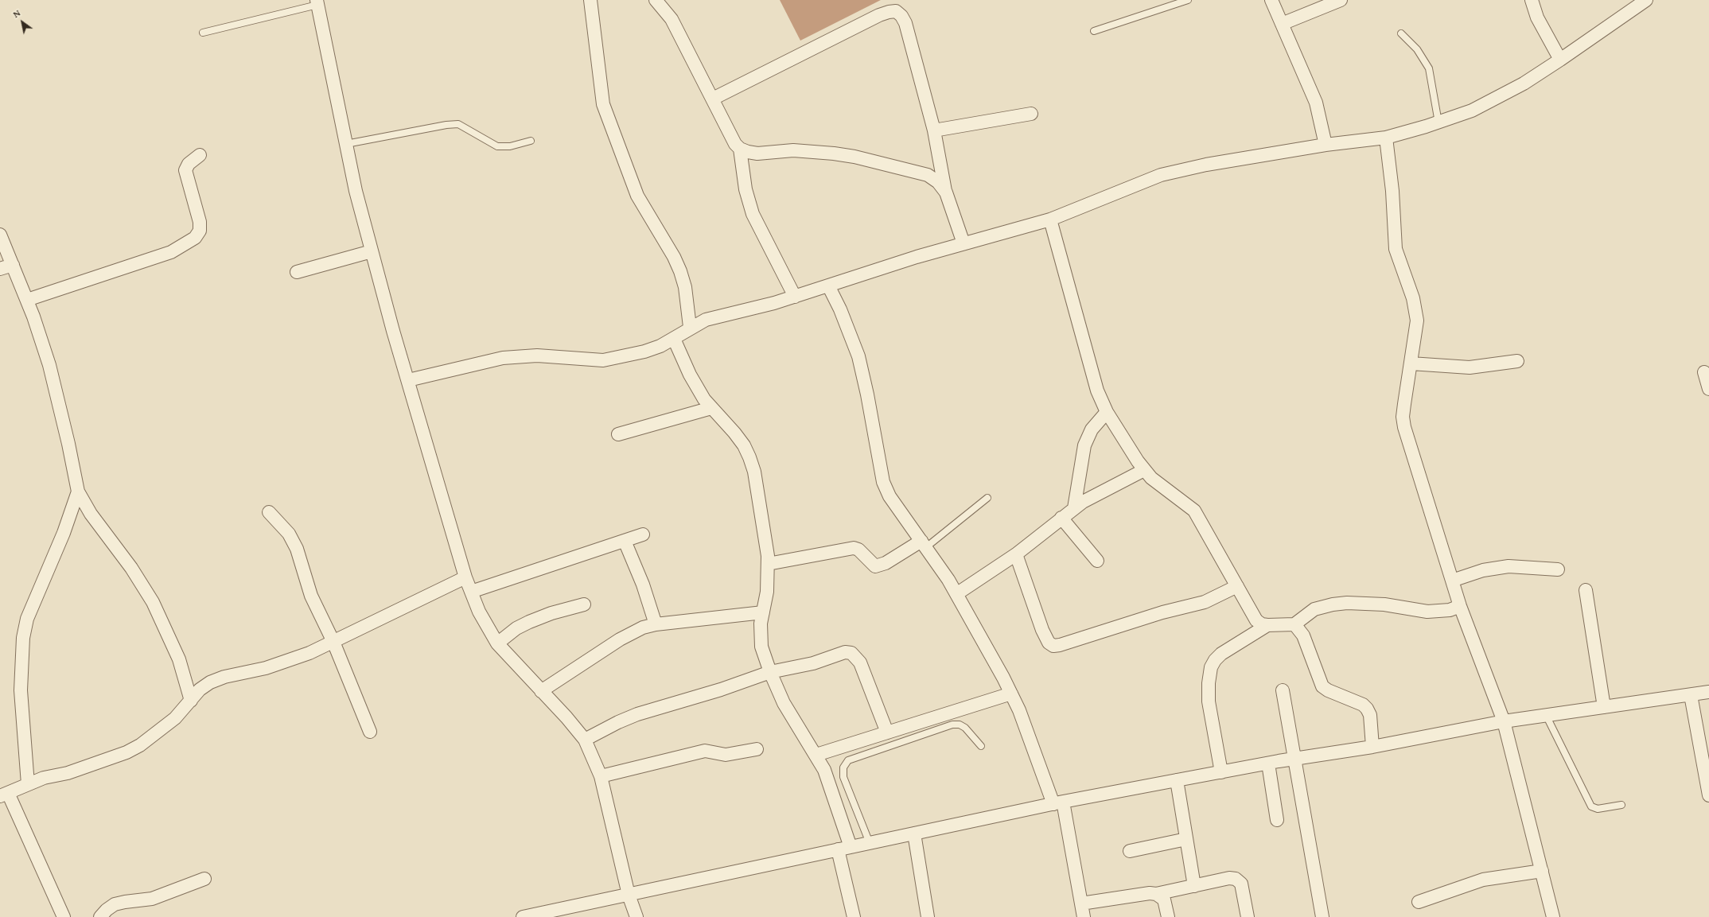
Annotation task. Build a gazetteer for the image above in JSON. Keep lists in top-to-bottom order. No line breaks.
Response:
{"north":"top left"}
